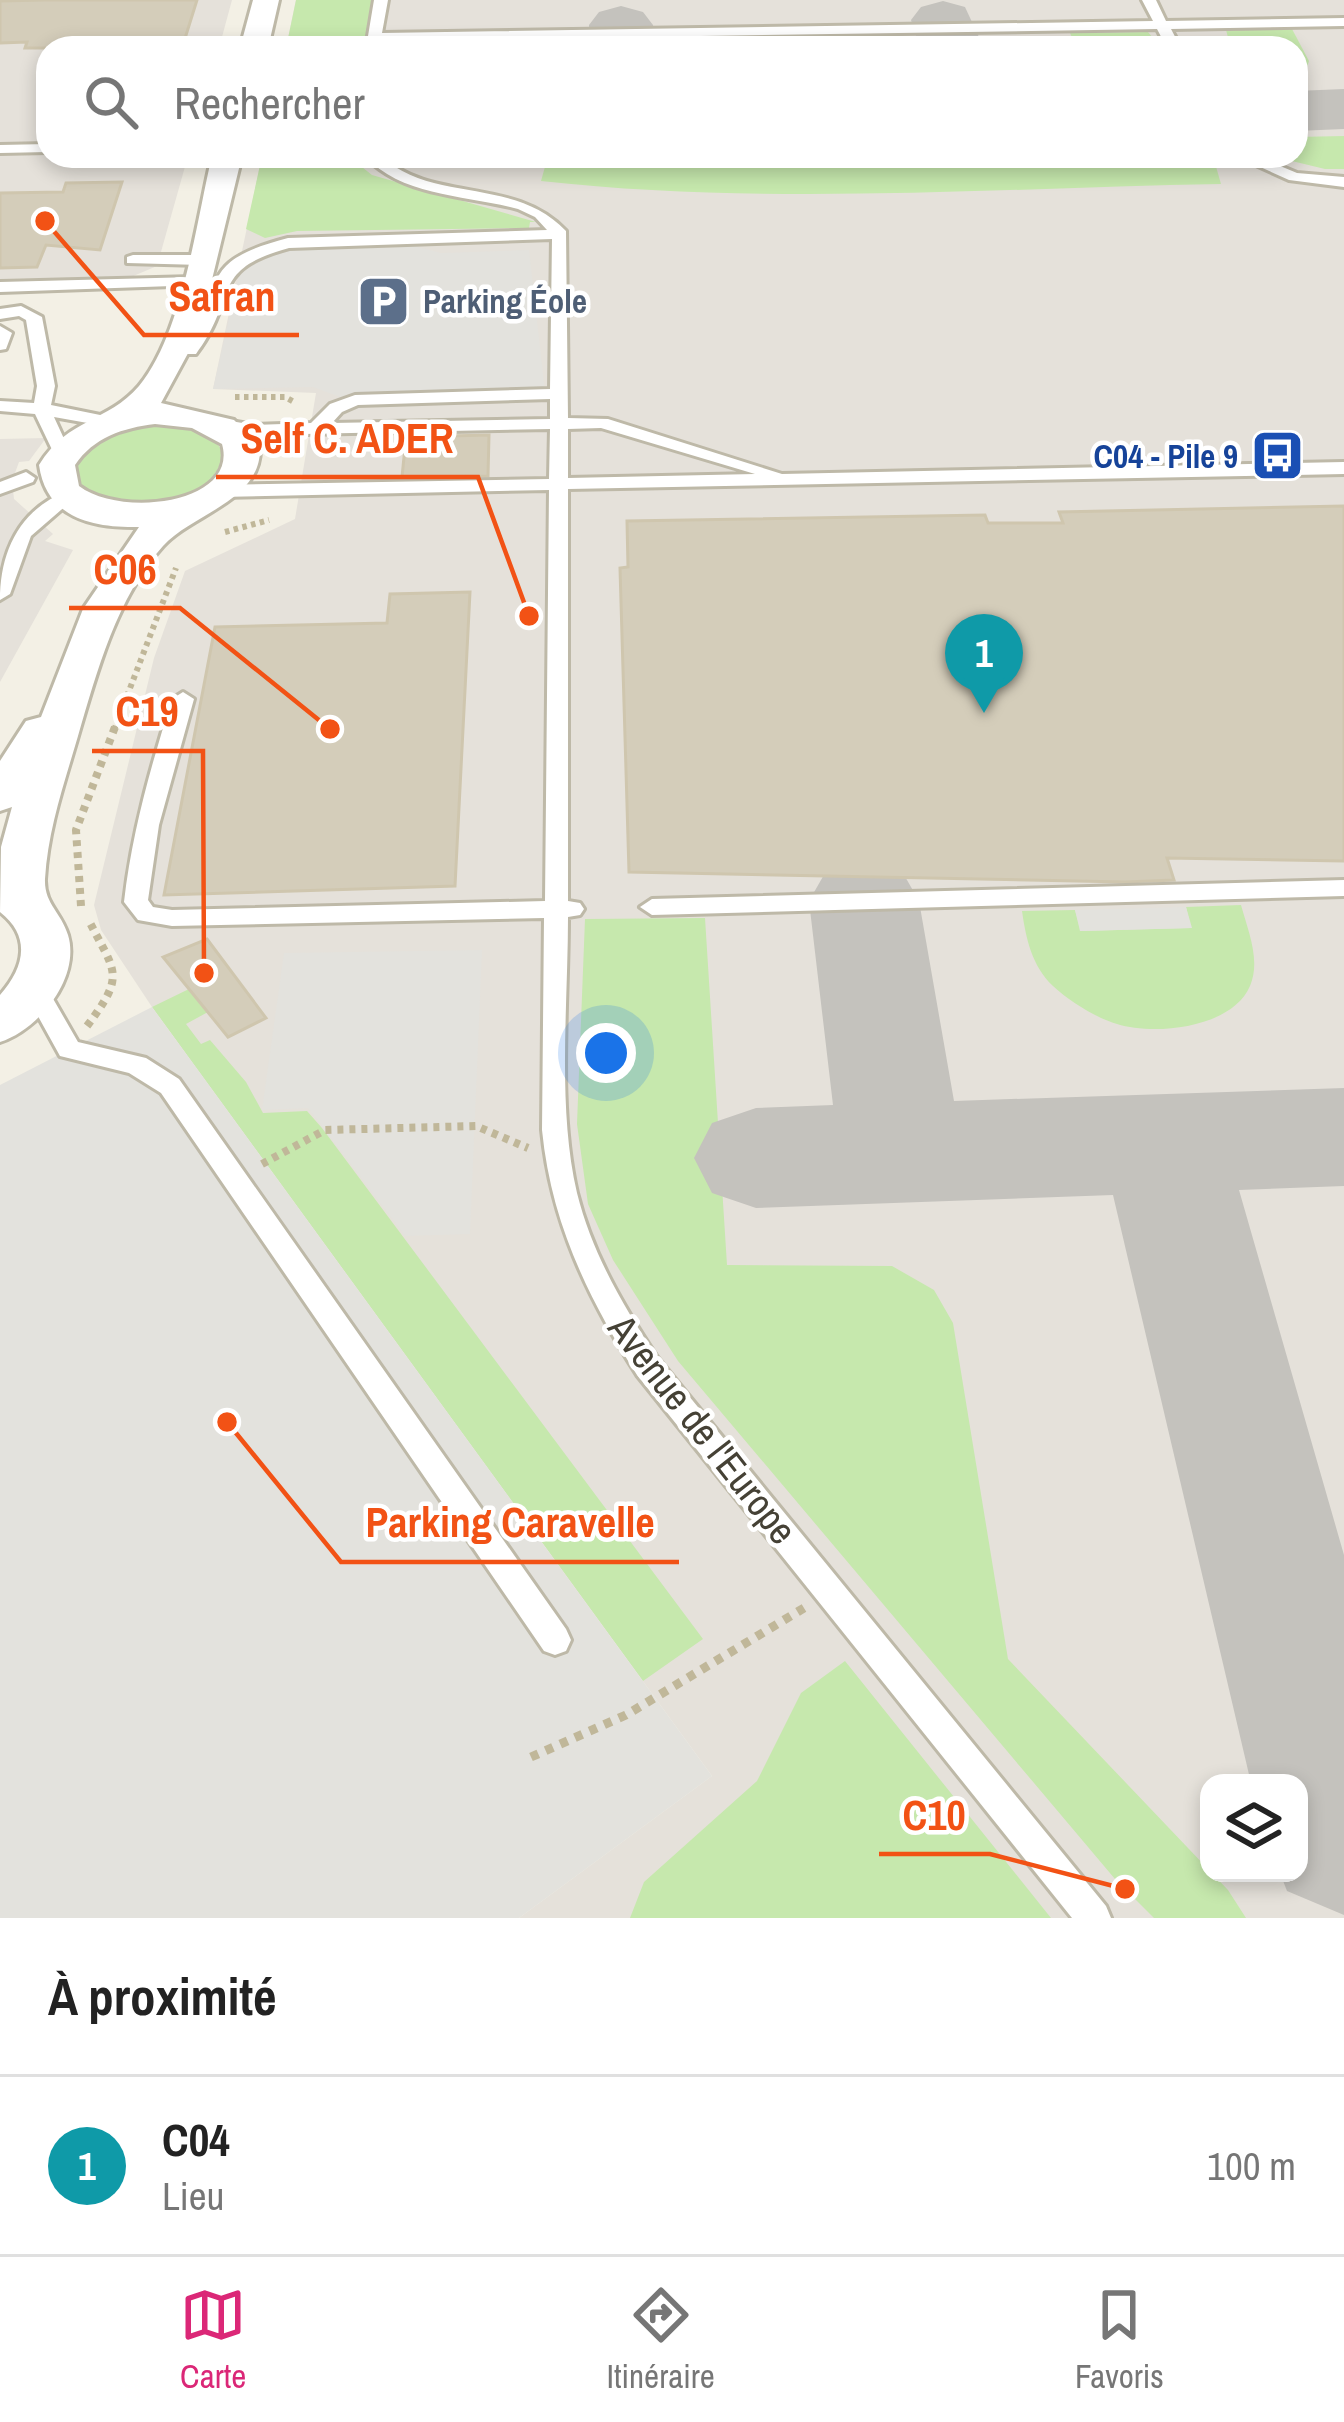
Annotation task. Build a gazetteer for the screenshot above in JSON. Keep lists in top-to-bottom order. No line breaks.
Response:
{"streets":{"lane":["Avenue de l'Europe"]},"places":{"other":["Safran","Self C. ADER","C06","C19","Parking Caravelle","C10"],"parking":["Parking Éole"],"bus stop":["C04 - Pile 9"]},"page":{"search":"Rechercher","pins":"1","heading":"À proximité","list":[{"mark":"1","name":"C04","note":"Lieu","value":"100 m"}],"nav":["Carte","Itinéraire","Favoris"]}}
